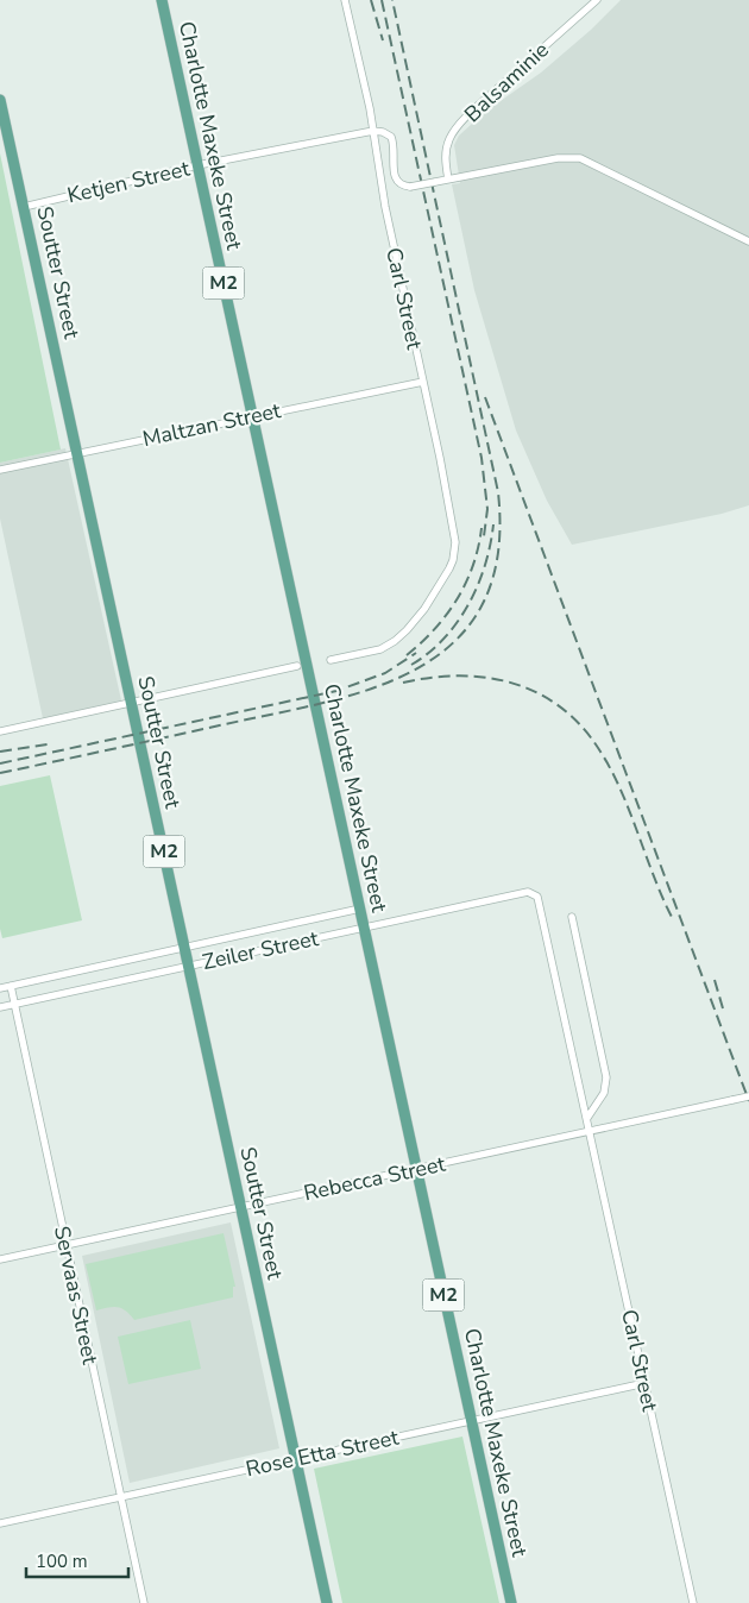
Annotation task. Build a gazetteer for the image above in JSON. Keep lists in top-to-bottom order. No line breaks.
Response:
{"streets":{"main road":["Charlotte Maxeke Street","Soutter Street","M2"],"street":["Balsaminie","Ketjen Street","Carl Street","Maltzan Street","Zeiler Street","Rebecca Street","Servaas Street","Rose Etta Street"]},"crossings":[["Charlotte Maxeke Street","Ketjen Street"],["Charlotte Maxeke Street","Maltzan Street"],["Charlotte Maxeke Street","Zeiler Street"],["Charlotte Maxeke Street","Rebecca Street"],["Charlotte Maxeke Street","Rose Etta Street"],["Ketjen Street","Soutter Street"],["Ketjen Street","Carl Street"],["Soutter Street","Maltzan Street"],["Soutter Street","Zeiler Street"],["Soutter Street","Rebecca Street"],["Soutter Street","Rose Etta Street"],["Carl Street","Maltzan Street"],["Carl Street","Zeiler Street"],["Carl Street","Rebecca Street"],["Carl Street","Rose Etta Street"],["Zeiler Street","Servaas Street"],["Rebecca Street","Servaas Street"],["Servaas Street","Rose Etta Street"]],"scale_bar":"100 m"}
